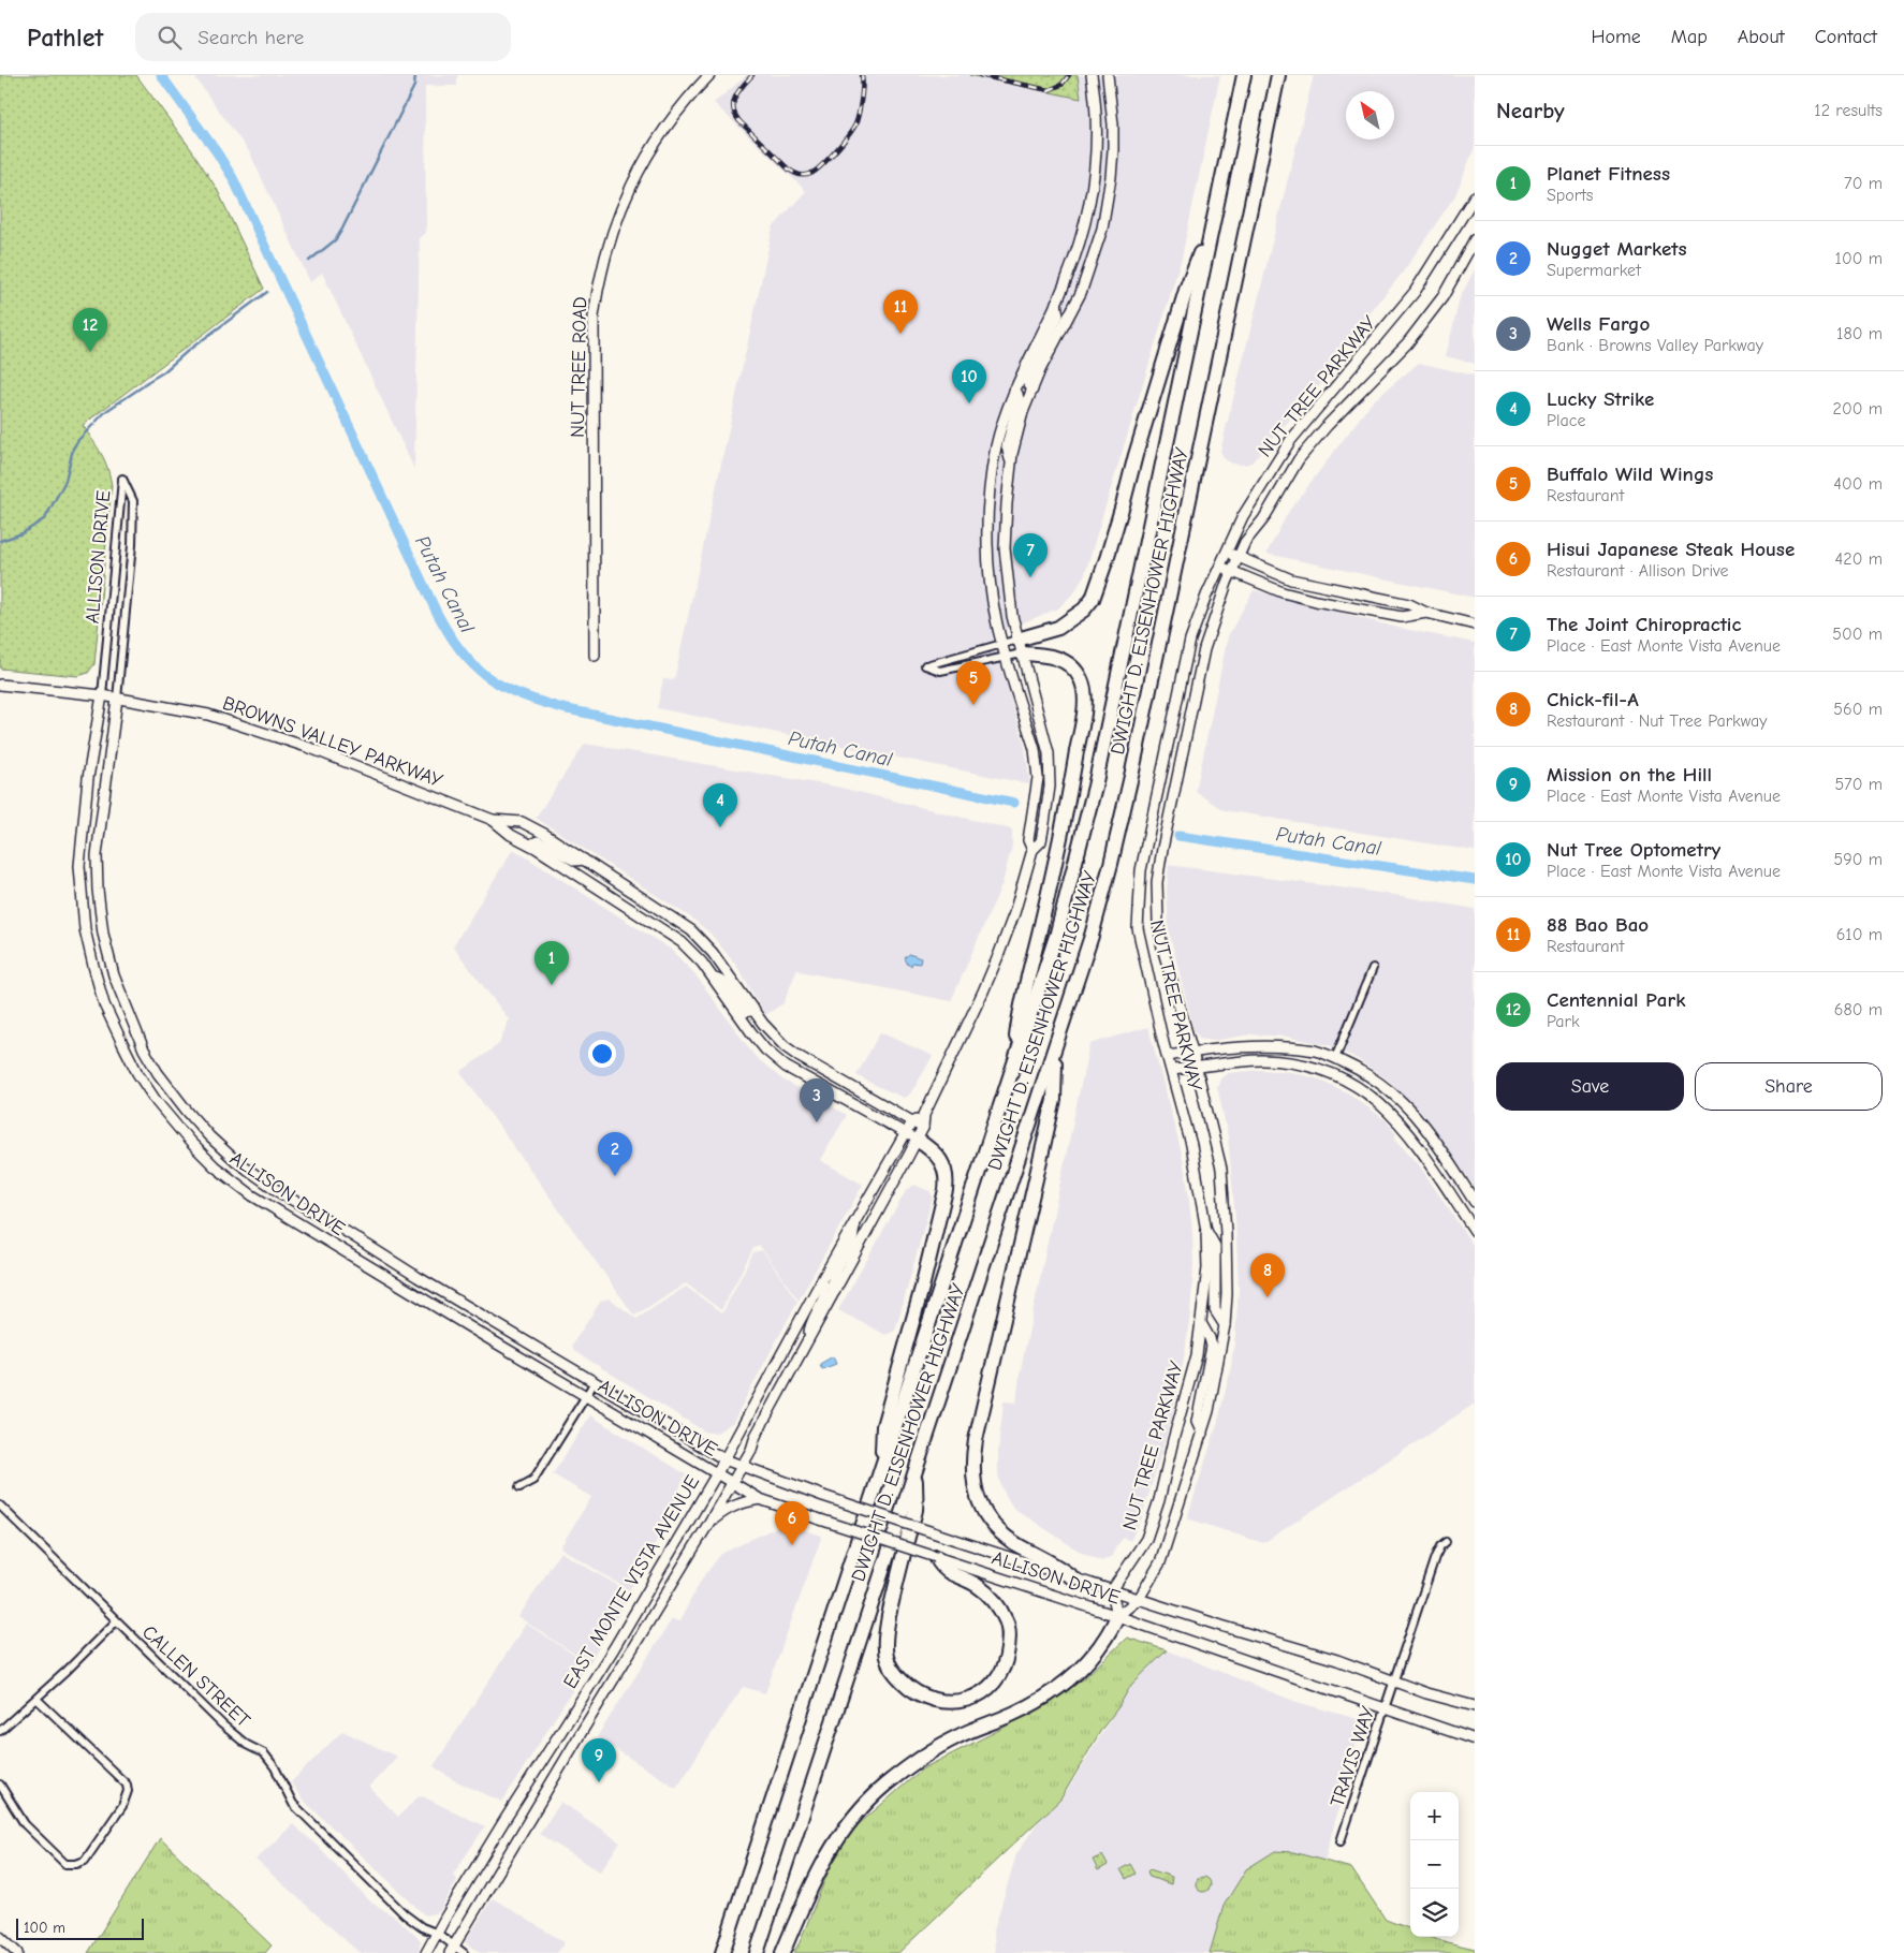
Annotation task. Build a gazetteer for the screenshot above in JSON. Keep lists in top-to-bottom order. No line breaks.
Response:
{"streets":{"highway":["DWIGHT D. EISENHOWER HIGHWAY"],"main road":["NUT TREE ROAD","NUT TREE PARKWAY","ALLISON DRIVE","BROWNS VALLEY PARKWAY","EAST MONTE VISTA AVENUE"],"street":["CALLEN STREET","TRAVIS WAY"]},"crossings":[["NUT TREE PARKWAY","ALLISON DRIVE"],["ALLISON DRIVE","BROWNS VALLEY PARKWAY"],["ALLISON DRIVE","EAST MONTE VISTA AVENUE"],["ALLISON DRIVE","TRAVIS WAY"],["BROWNS VALLEY PARKWAY","EAST MONTE VISTA AVENUE"],["EAST MONTE VISTA AVENUE","CALLEN STREET"]],"water":["Putah Canal"],"scale_bar":"100 m","north":"top left","page":{"header":"Pathlet","search":"Search here","nav":["Home","Map","About","Contact"],"heading":["Nearby","12 results"],"list":[{"mark":"1","name":"Planet Fitness","note":"Sports","value":"70 m"},{"mark":"2","name":"Nugget Markets","note":"Supermarket","value":"100 m"},{"mark":"3","name":"Wells Fargo","note":"Bank · Browns Valley Parkway","value":"180 m"},{"mark":"4","name":"Lucky Strike","note":"Place","value":"200 m"},{"mark":"5","name":"Buffalo Wild Wings","note":"Restaurant","value":"400 m"},{"mark":"6","name":"Hisui Japanese Steak House","note":"Restaurant · Allison Drive","value":"420 m"},{"mark":"7","name":"The Joint Chiropractic","note":"Place · East Monte Vista Avenue","value":"500 m"},{"mark":"8","name":"Chick-fil-A","note":"Restaurant · Nut Tree Parkway","value":"560 m"},{"mark":"9","name":"Mission on the Hill","note":"Place · East Monte Vista Avenue","value":"570 m"},{"mark":"10","name":"Nut Tree Optometry","note":"Place · East Monte Vista Avenue","value":"590 m"},{"mark":"11","name":"88 Bao Bao","note":"Restaurant","value":"610 m"},{"mark":"12","name":"Centennial Park","note":"Park","value":"680 m"}],"pins":["11","12","10","7","5","4","1","3","2","8","6","9"],"buttons":["Save","Share"],"map_buttons":["+","−"],"scale":"100 m"}}
